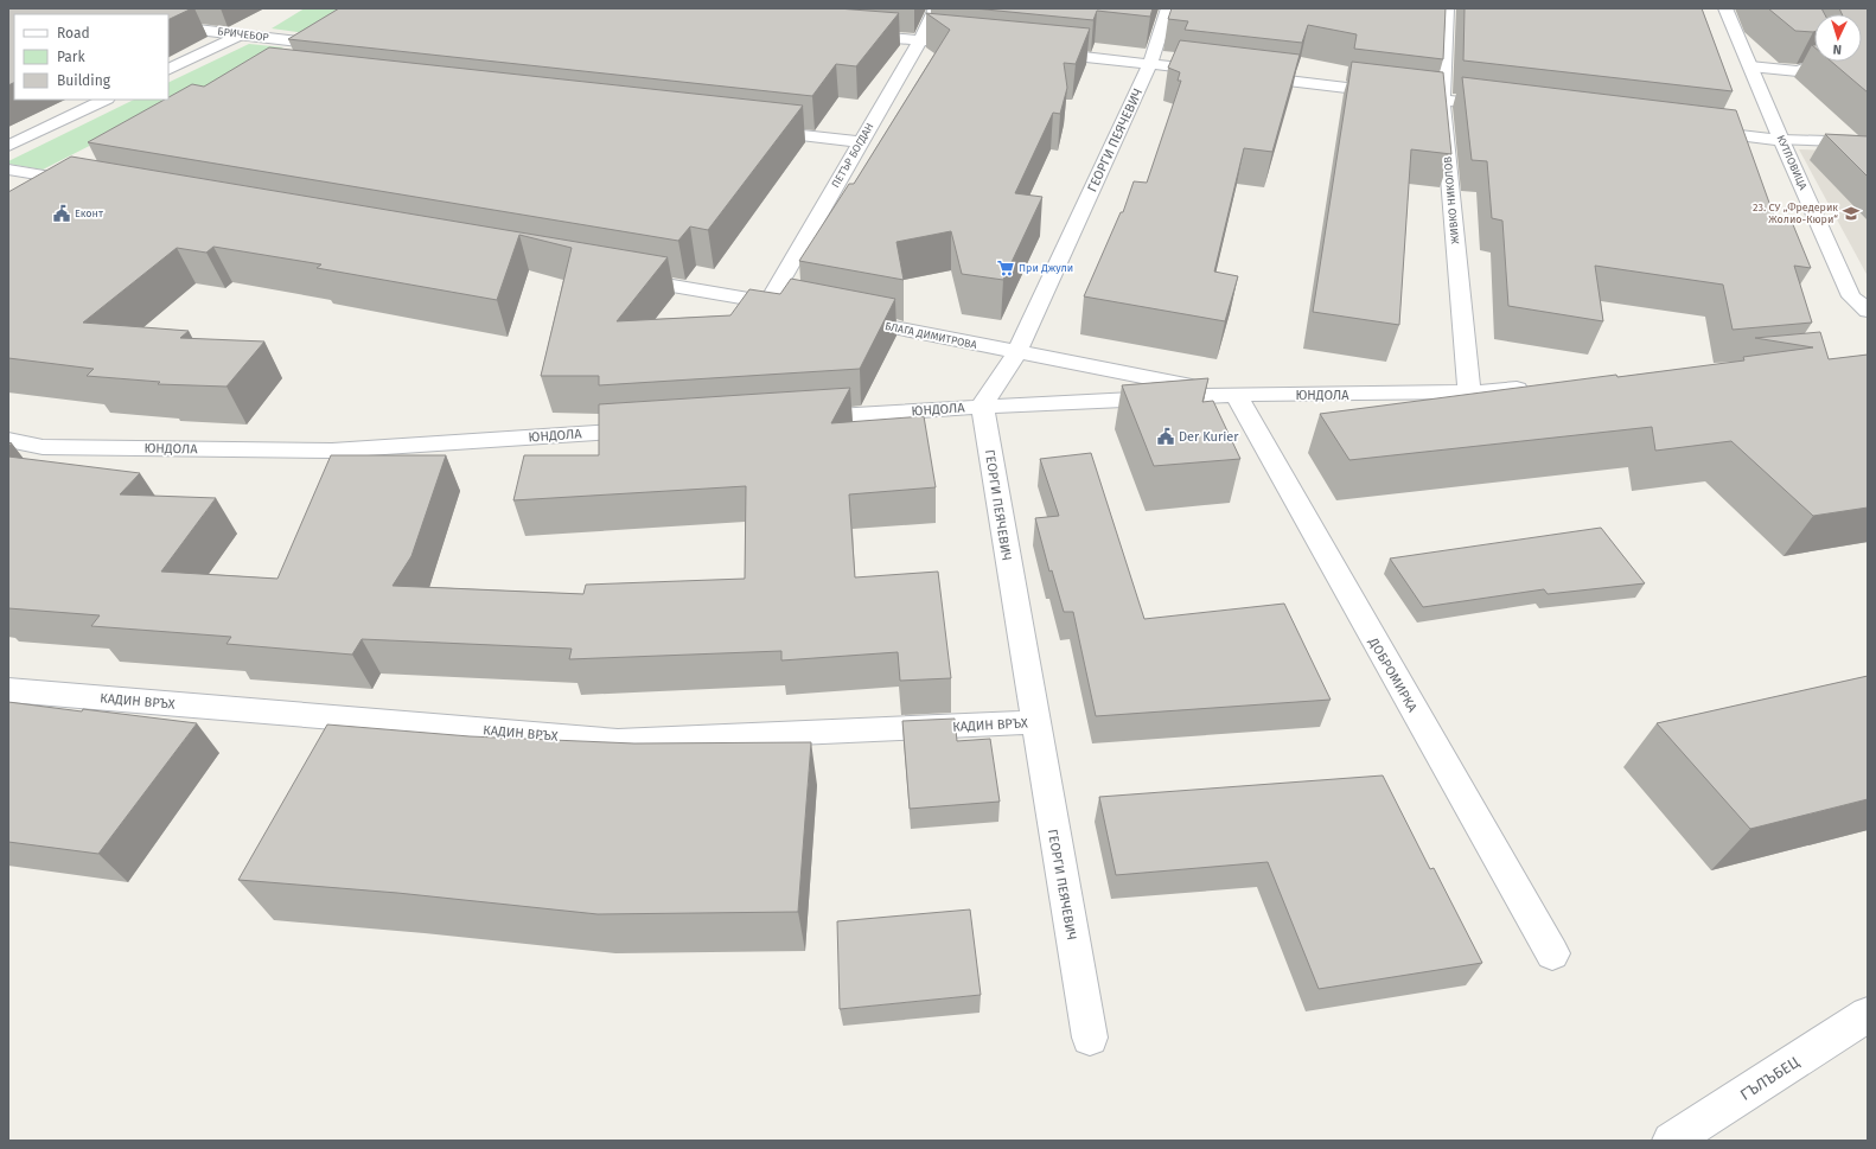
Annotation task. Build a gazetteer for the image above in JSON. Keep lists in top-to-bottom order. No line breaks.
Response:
{"streets":{"street":["БРИЧЕБОР","ГЕОРГИ ПЕЯЧЕВИЧ","ПЕТЪР БОГДАН","КУТЛОВИЦА","ЖИВКО НИКОЛОВ","БЛАГА ДИМИТРОВА","ЮНДОЛА","ДОБРОМИРКА","КАДИН ВРЪХ","ГЪЛЪБЕЦ"]},"crossings":[["ГЕОРГИ ПЕЯЧЕВИЧ","БЛАГА ДИМИТРОВА"],["ГЕОРГИ ПЕЯЧЕВИЧ","ЮНДОЛА"],["ГЕОРГИ ПЕЯЧЕВИЧ","КАДИН ВРЪХ"],["ЖИВКО НИКОЛОВ","ЮНДОЛА"],["БЛАГА ДИМИТРОВА","ЮНДОЛА"],["БЛАГА ДИМИТРОВА","ДОБРОМИРКА"],["ЮНДОЛА","ДОБРОМИРКА"]],"places":{"public building":["Еконт","Der Kurier"],"school or university":["23. СУ „Фредерик Жолио-Кюри“"],"supermarket":["При Джули"]},"legend":["Road","Park","Building"],"north":"bottom"}
